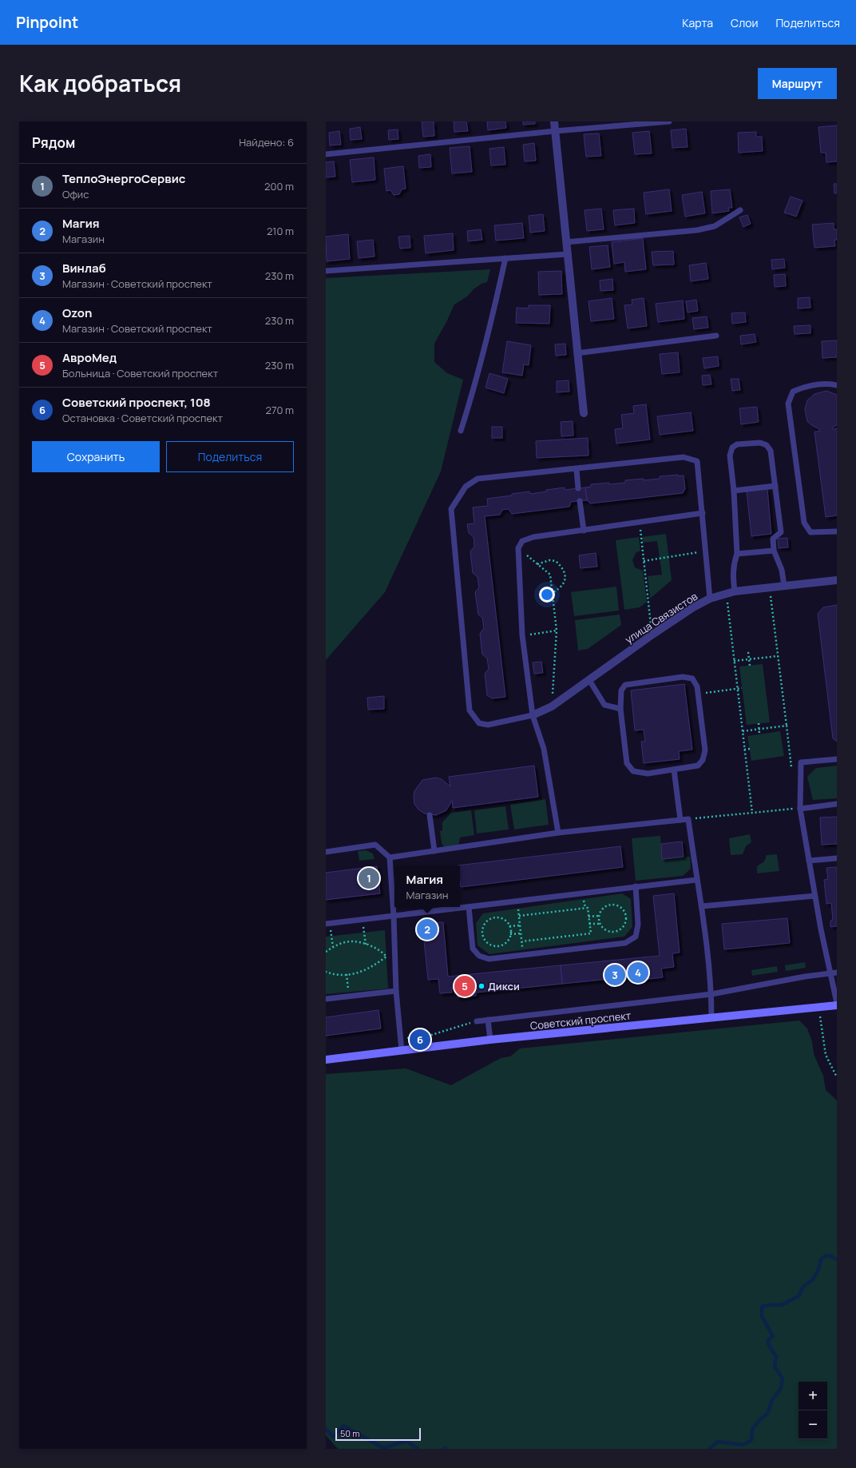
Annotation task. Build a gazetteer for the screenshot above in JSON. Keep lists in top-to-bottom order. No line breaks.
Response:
{"streets":{"street":["улица Связистов","Советский проспект"]},"places":["Дикси"],"scale_bar":"50 m","page":{"header":"Pinpoint","nav":["Карта","Слои","Поделиться"],"title":"Как добраться","buttons":["Маршрут",["Сохранить","Поделиться"]],"heading":["Рядом","Найдено: 6"],"list":[{"mark":"1","name":"ТеплоЭнергоСервис","note":"Офис","value":"200 m"},{"mark":"2","name":"Магия","note":"Магазин","value":"210 m"},{"mark":"3","name":"Винлаб","note":"Магазин · Советский проспект","value":"230 m"},{"mark":"4","name":"Ozon","note":"Магазин · Советский проспект","value":"230 m"},{"mark":"5","name":"АвроМед","note":"Больница · Советский проспект","value":"230 m"},{"mark":"6","name":"Советский проспект, 108","note":"Остановка · Советский проспект","value":"270 m"}],"popup":["Магия","Магазин"],"pins":["1","2","4","3","5","6"],"map_buttons":["+","−"],"scale":"50 m"}}
